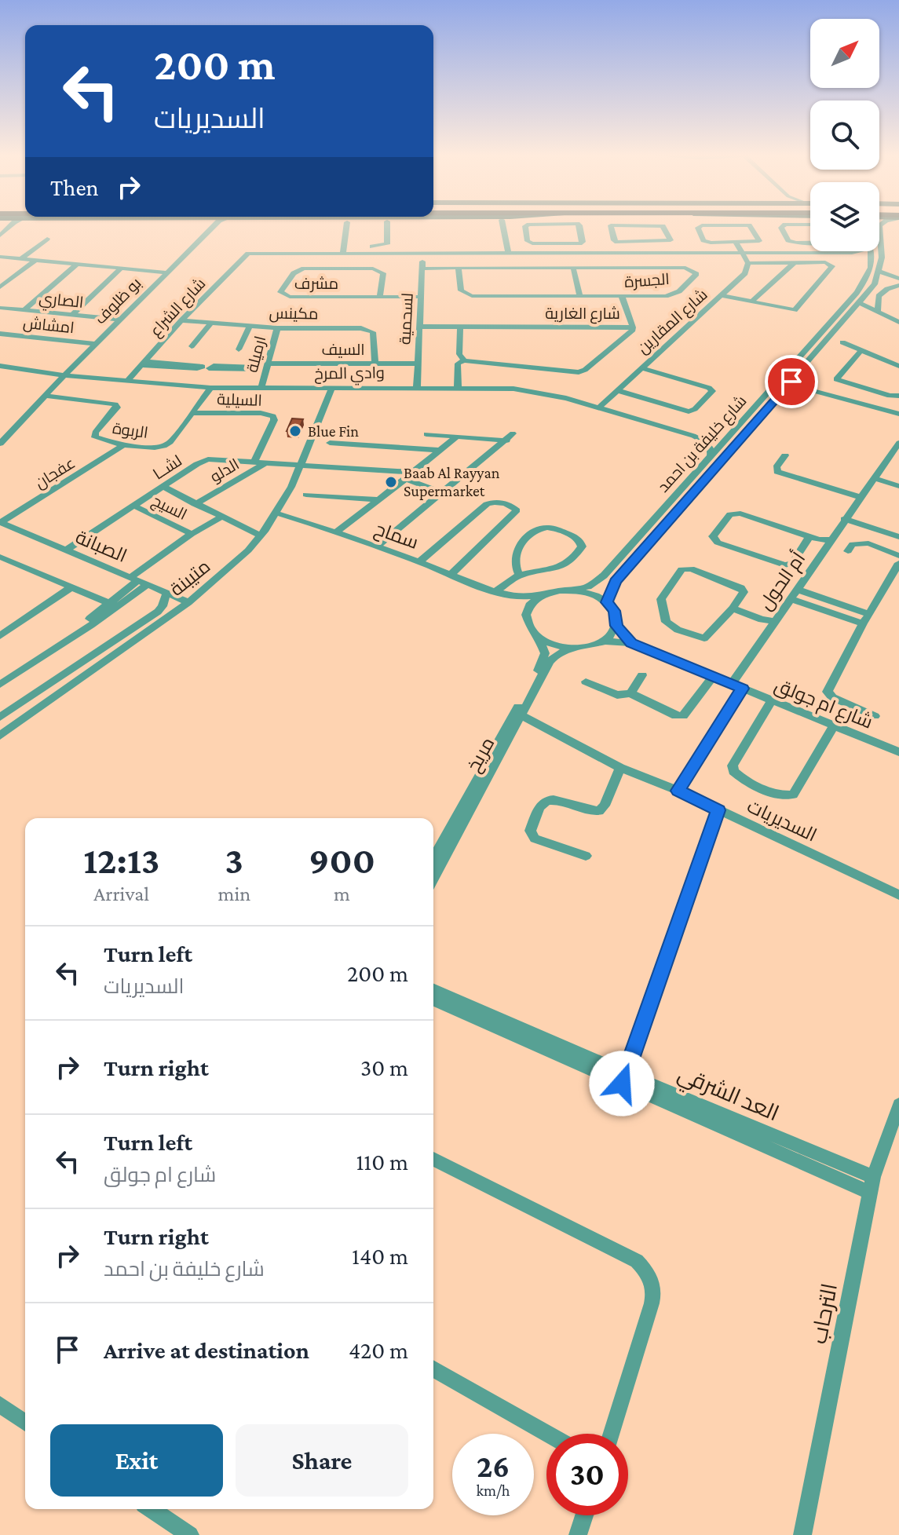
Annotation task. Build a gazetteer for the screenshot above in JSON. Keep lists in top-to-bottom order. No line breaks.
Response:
{"streets":{"street":["الجسرة","مشرف","الصاري","بو ظلوف","شارع الشراع","مكينس","شارع الغارية","لسحمية","شارع المقارين","امشاش","السيف","ارميلة","وادي المرخ","السيلية","الربوة","شارع خليفة بن احمد","لشــا","الدلو","عفجان","السيج","سماح","الصبانة","متيبنة","أم الحول","شارع ام جولق","مريخ","السديريات","العد الشرقي","الترحاب"]},"crossings":[["الجسرة","لسحمية"],["مشرف","لسحمية"],["الصاري","بو ظلوف"],["بو ظلوف","امشاش"],["بو ظلوف","وادي المرخ"],["بو ظلوف","الربوة"],["شارع الشراع","مكينس"],["شارع الشراع","لسحمية"],["شارع الشراع","وادي المرخ"],["شارع الشراع","شارع خليفة بن احمد"],["مكينس","السيف"],["مكينس","ارميلة"],["شارع الغارية","لسحمية"],["لسحمية","السيف"],["لسحمية","وادي المرخ"],["شارع المقارين","وادي المرخ"],["السيف","ارميلة"],["ارميلة","وادي المرخ"],["وادي المرخ","الربوة"],["وادي المرخ","شارع خليفة بن احمد"],["وادي المرخ","متيبنة"],["السيلية","الربوة"],["السيلية","لشــا"],["الربوة","عفجان"],["شارع خليفة بن احمد","سماح"],["شارع خليفة بن احمد","شارع ام جولق"],["شارع خليفة بن احمد","مريخ"],["لشــا","الدلو"],["لشــا","السيج"],["لشــا","الصبانة"],["لشــا","متيبنة"],["الدلو","السيج"],["الدلو","متيبنة"],["عفجان","الصبانة"],["السيج","الصبانة"],["سماح","متيبنة"],["سماح","شارع ام جولق"],["سماح","مريخ"],["الصبانة","متيبنة"],["أم الحول","شارع ام جولق"],["أم الحول","السديريات"],["شارع ام جولق","مريخ"],["مريخ","السديريات"],["العد الشرقي","الترحاب"]],"places":["Blue Fin","Baab Al Rayyan Supermarket"],"north":"top right","page":{"turn":["200 m","السديريات"],"then":"Then","eta":["12:13","Arrival","3","min","900","m"],"list":[{"name":"Turn left","note":"السديريات","value":"200 m"},{"name":"Turn right","value":"30 m"},{"name":"Turn left","note":"شارع ام جولق","value":"110 m"},{"name":"Turn right","note":"شارع خليفة بن احمد","value":"140 m"},{"name":"Arrive at destination","value":"420 m"}],"buttons":["Exit","Share"],"speed":"26 km/h","limit":"30"}}
